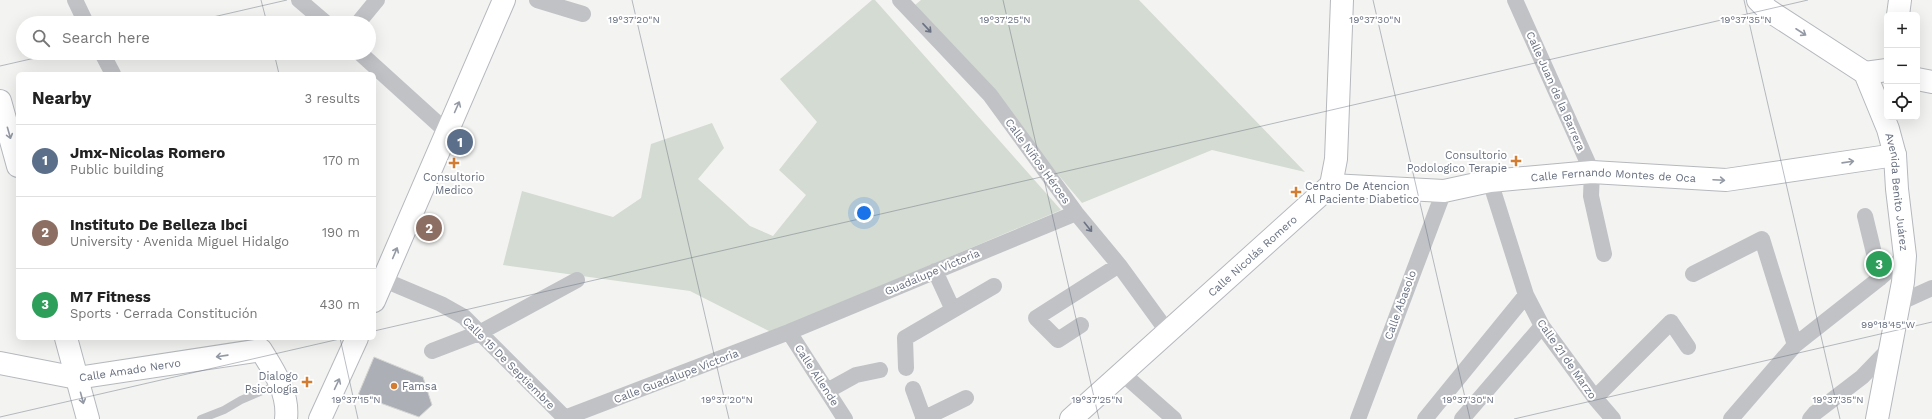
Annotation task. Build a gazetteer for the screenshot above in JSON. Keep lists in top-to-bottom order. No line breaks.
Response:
{"streets":{"main road":["Calle Fernando Montes de Oca","Avenida Benito Juárez","Calle Nicolás Romero","Calle Amado Nervo"],"street":["Calle Juan de la Barrera","Calle Niños Héroes","Guadalupe Victoria","Calle Abasolo","Calle 21 de Marzo","Calle 15 De Septiembre","Calle Allende","Calle Guadalupe Victoria"]},"crossings":[["Calle Juan de la Barrera","Calle Fernando Montes de Oca"],["Calle Niños Héroes","Calle Nicolás Romero"],["Calle Niños Héroes","Guadalupe Victoria"],["Calle Fernando Montes de Oca","Avenida Benito Juárez"],["Calle Fernando Montes de Oca","Calle Nicolás Romero"],["Calle Fernando Montes de Oca","Calle Abasolo"],["Calle Fernando Montes de Oca","Calle 21 de Marzo"],["Guadalupe Victoria","Calle Allende"],["Guadalupe Victoria","Calle Guadalupe Victoria"],["Calle 15 De Septiembre","Calle Guadalupe Victoria"],["Calle Allende","Calle Guadalupe Victoria"]],"one_way":["Calle Niños Héroes","Calle Fernando Montes de Oca","Calle Amado Nervo"],"places":{"health":["Consultorio Podologico Terapie","Consultorio Medico","Centro De Atencion Al Paciente Diabetico","Dialogo Psicologia"],"other":["Famsa"]},"page":{"map_buttons":["+","−"],"search":"Search here","heading":["Nearby","3 results"],"list":[{"mark":"1","name":"Jmx-Nicolas Romero","note":"Public building","value":"170 m"},{"mark":"2","name":"Instituto De Belleza Ibci","note":"University · Avenida Miguel Hidalgo","value":"190 m"},{"mark":"3","name":"M7 Fitness","note":"Sports · Cerrada Constitución","value":"430 m"}],"pins":["1","2","3"]},"coordinates":["19°37'35\"N","19°37'20\"N","19°37'25\"N","19°37'30\"N","99°18'45\"W","19°37'15\"N"]}
